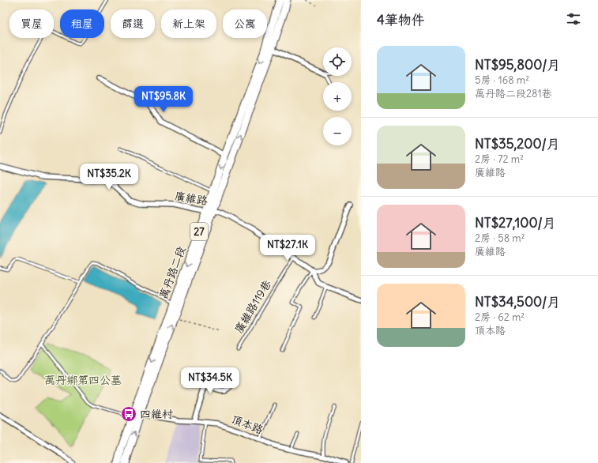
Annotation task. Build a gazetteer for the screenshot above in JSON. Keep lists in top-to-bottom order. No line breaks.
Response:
{"streets":{"main road":["27","萬丹路二段"],"street":["廣維路","頂本路"],"lane":["廣維路119巷"]},"crossings":[["廣維路","萬丹路二段"],["廣維路","廣維路119巷"],["萬丹路二段","頂本路"]],"parks":["萬丹鄉第四公墓"],"places":{"bus stop":["四維村"]},"page":{"heading":"4筆物件","chip":["買屋","租屋","篩選","新上架","公寓"],"list":[{"name":"NT$95,800/月","note":"5房 · 168 m² · 萬丹路二段281巷"},{"name":"NT$35,200/月","note":"2房 · 72 m² · 廣維路"},{"name":"NT$27,100/月","note":"2房 · 58 m² · 廣維路"},{"name":"NT$34,500/月","note":"2房 · 62 m² · 頂本路"}],"map_buttons":["+","−"],"price":["NT$95.8K","NT$35.2K","NT$27.1K","NT$34.5K"]}}
